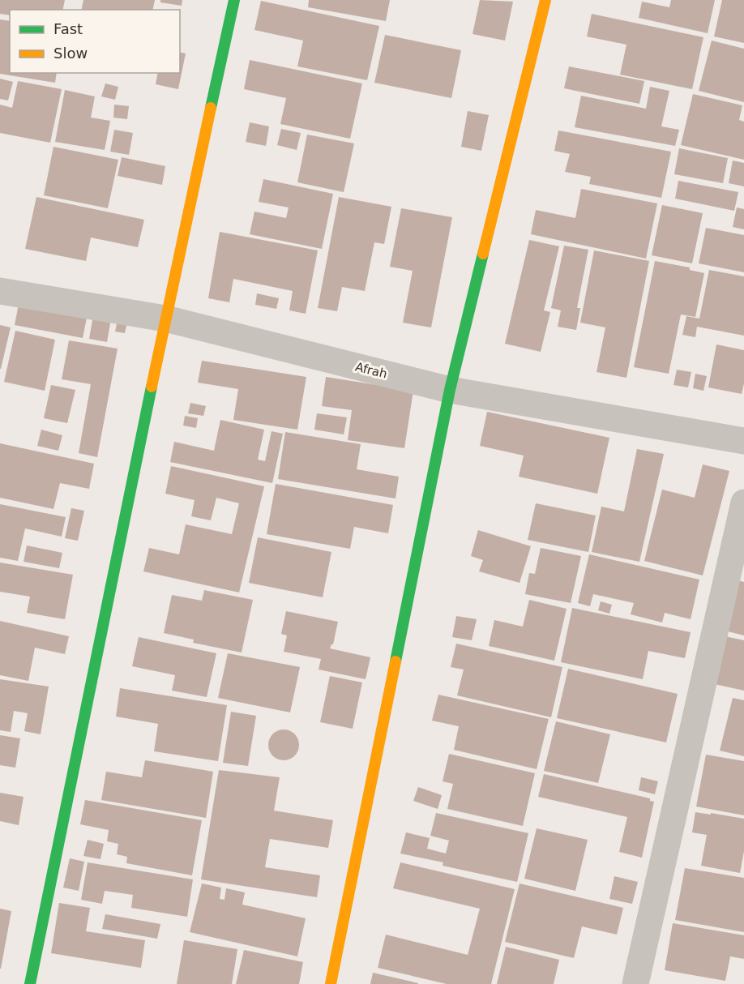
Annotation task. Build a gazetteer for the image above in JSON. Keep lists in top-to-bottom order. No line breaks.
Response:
{"streets":{"street":["Afrah"]},"legend":["Fast","Slow"]}
